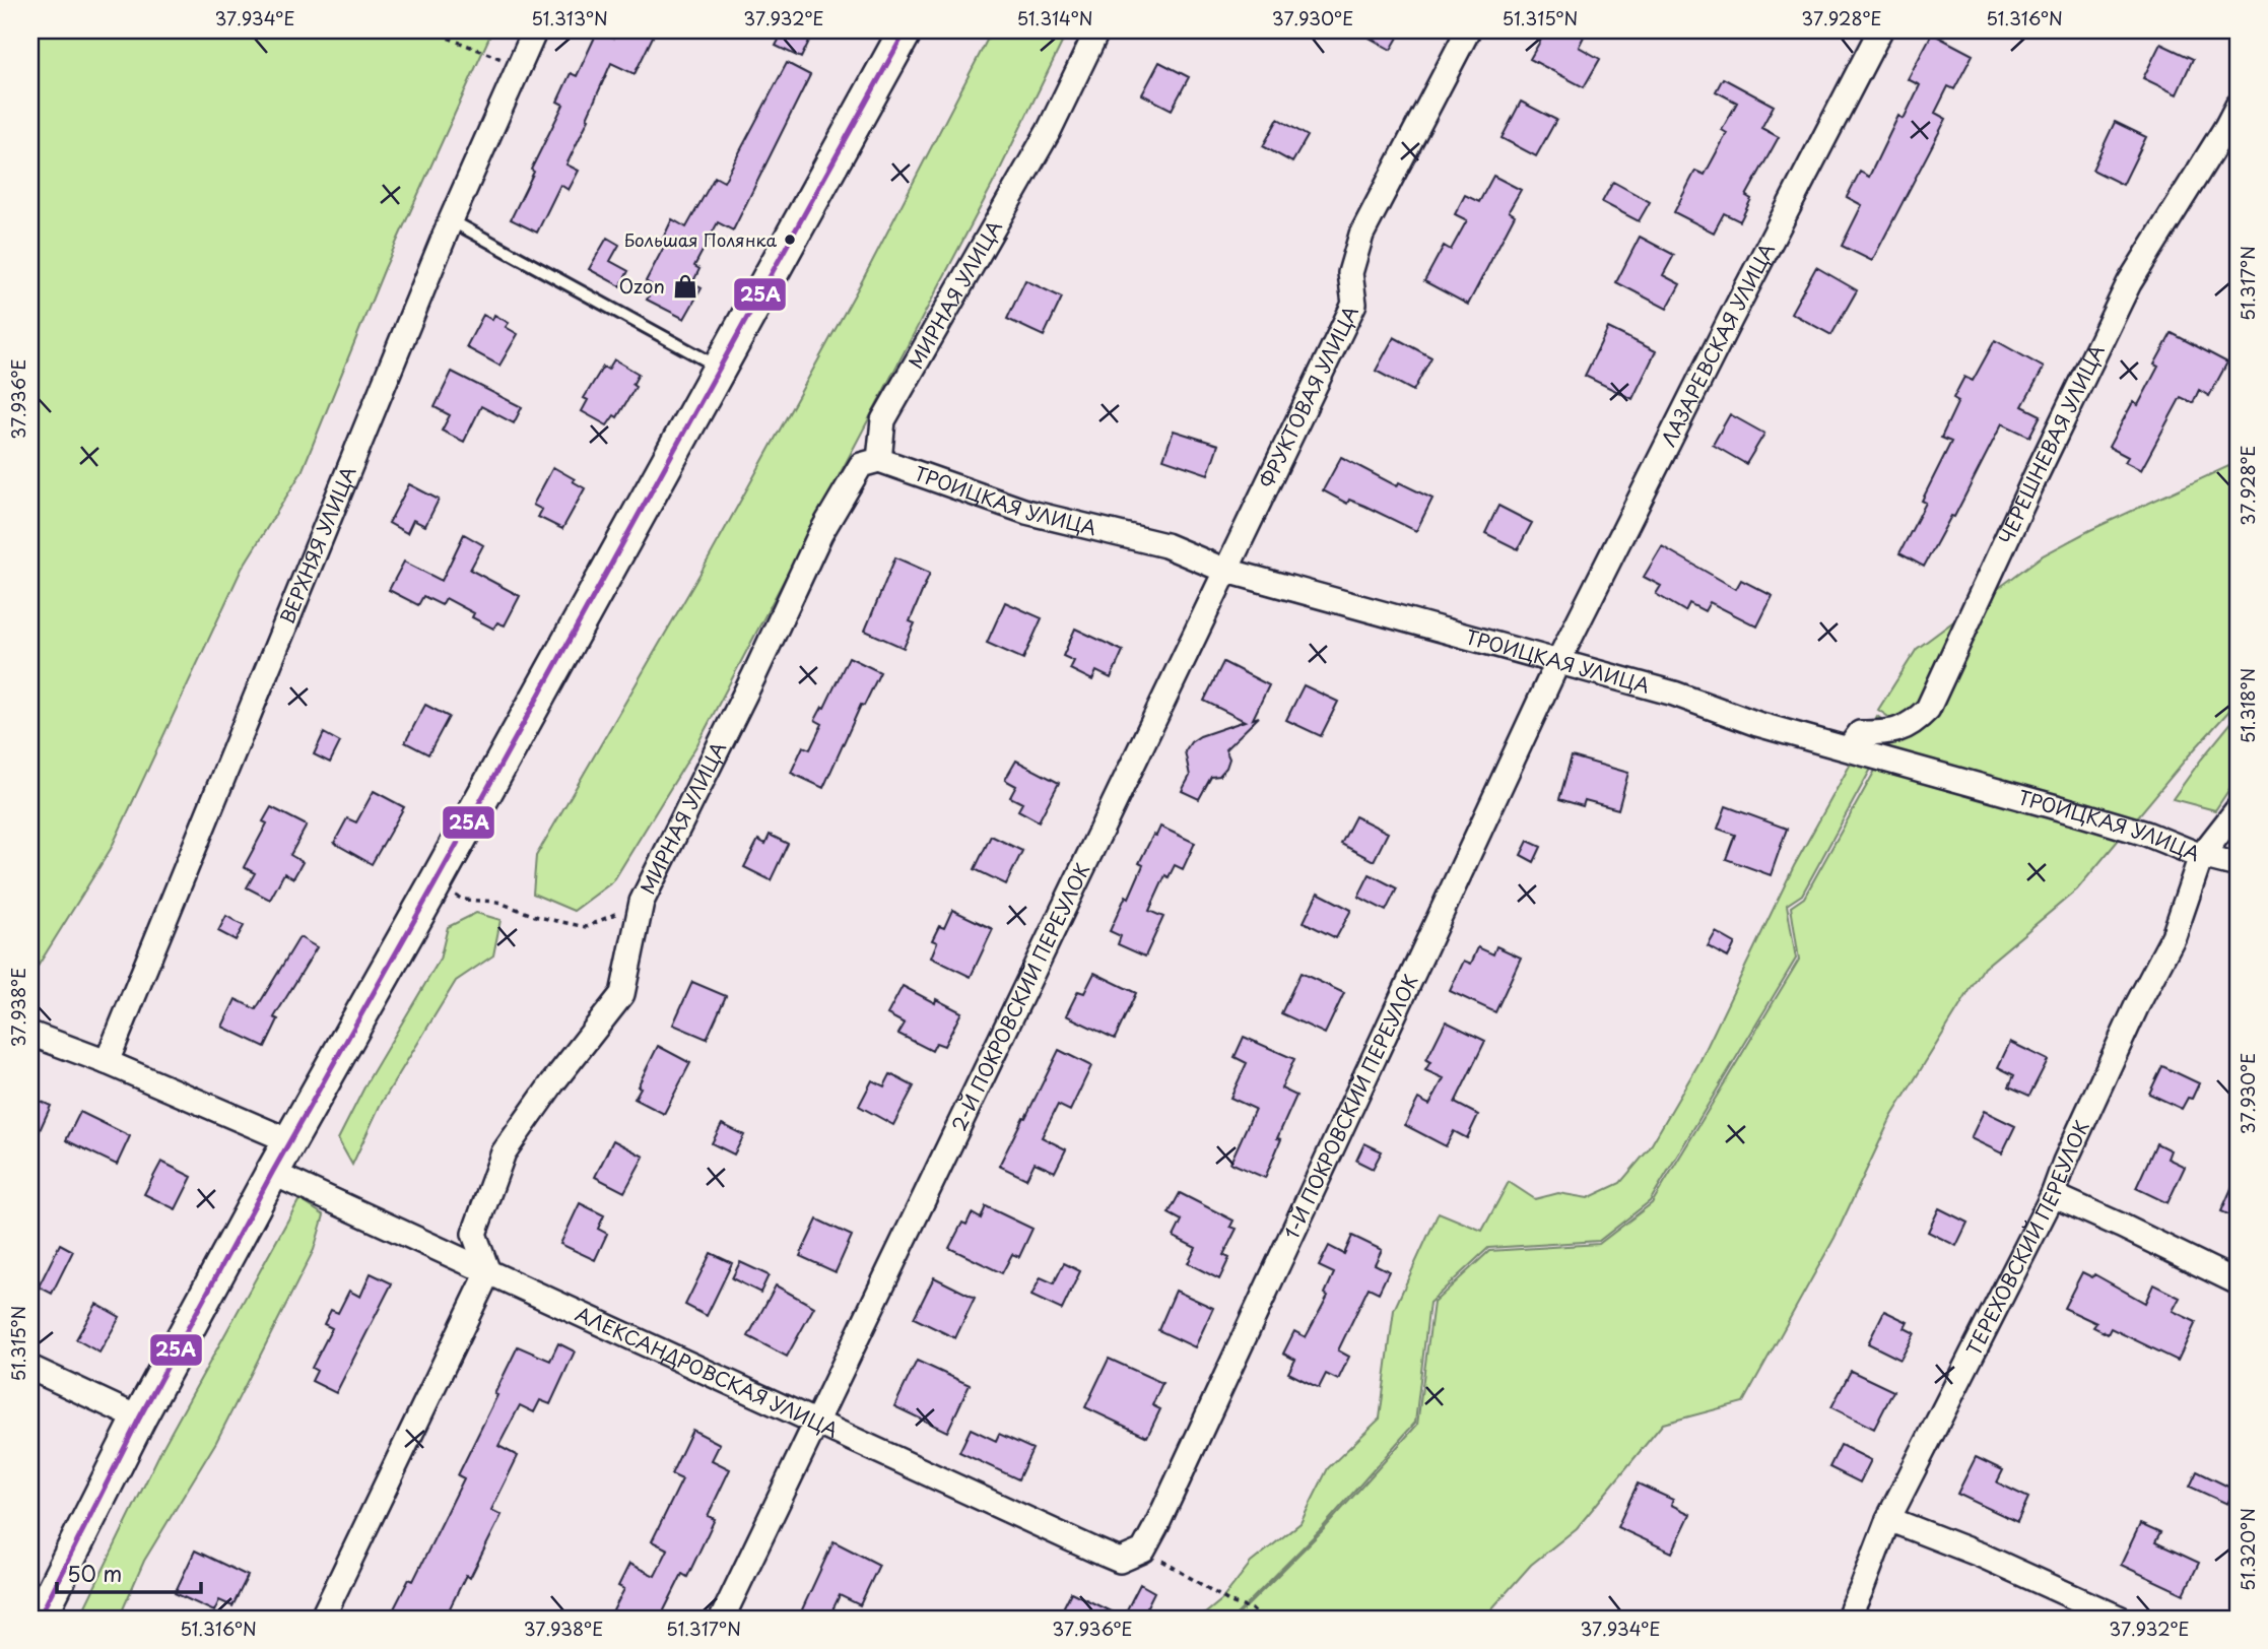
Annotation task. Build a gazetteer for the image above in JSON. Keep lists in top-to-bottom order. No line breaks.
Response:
{"streets":{"street":["МИРНАЯ УЛИЦА","ЛАЗАРЕВСКАЯ УЛИЦА","ФРУКТОВАЯ УЛИЦА","ЧЕРЕШНЕВАЯ УЛИЦА","ТРОИЦКАЯ УЛИЦА","ВЕРХНЯЯ УЛИЦА","2-Й ПОКРОВСКИЙ ПЕРЕУЛОК","1-Й ПОКРОВСКИЙ ПЕРЕУЛОК","ТЕРЕХОВСКИЙ ПЕРЕУЛОК","АЛЕКСАНДРОВСКАЯ УЛИЦА"]},"crossings":[["МИРНАЯ УЛИЦА","ТРОИЦКАЯ УЛИЦА"],["МИРНАЯ УЛИЦА","АЛЕКСАНДРОВСКАЯ УЛИЦА"],["ЛАЗАРЕВСКАЯ УЛИЦА","ТРОИЦКАЯ УЛИЦА"],["ЛАЗАРЕВСКАЯ УЛИЦА","1-Й ПОКРОВСКИЙ ПЕРЕУЛОК"],["ФРУКТОВАЯ УЛИЦА","ТРОИЦКАЯ УЛИЦА"],["ФРУКТОВАЯ УЛИЦА","2-Й ПОКРОВСКИЙ ПЕРЕУЛОК"],["ЧЕРЕШНЕВАЯ УЛИЦА","ТРОИЦКАЯ УЛИЦА"],["ТРОИЦКАЯ УЛИЦА","2-Й ПОКРОВСКИЙ ПЕРЕУЛОК"],["ТРОИЦКАЯ УЛИЦА","1-Й ПОКРОВСКИЙ ПЕРЕУЛОК"],["ТРОИЦКАЯ УЛИЦА","ТЕРЕХОВСКИЙ ПЕРЕУЛОК"],["2-Й ПОКРОВСКИЙ ПЕРЕУЛОК","АЛЕКСАНДРОВСКАЯ УЛИЦА"],["1-Й ПОКРОВСКИЙ ПЕРЕУЛОК","АЛЕКСАНДРОВСКАЯ УЛИЦА"]],"places":{"other":["Большая Полянка"],"shop":["Ozon"]},"lines":["transit line 25А"],"scale_bar":"50 m","coordinates":["37.934°E","51.313°N","37.932°E","51.314°N","37.930°E","51.315°N","37.928°E","51.316°N","51.317°N","37.936°E","51.318°N","37.938°E","51.320°N"]}
